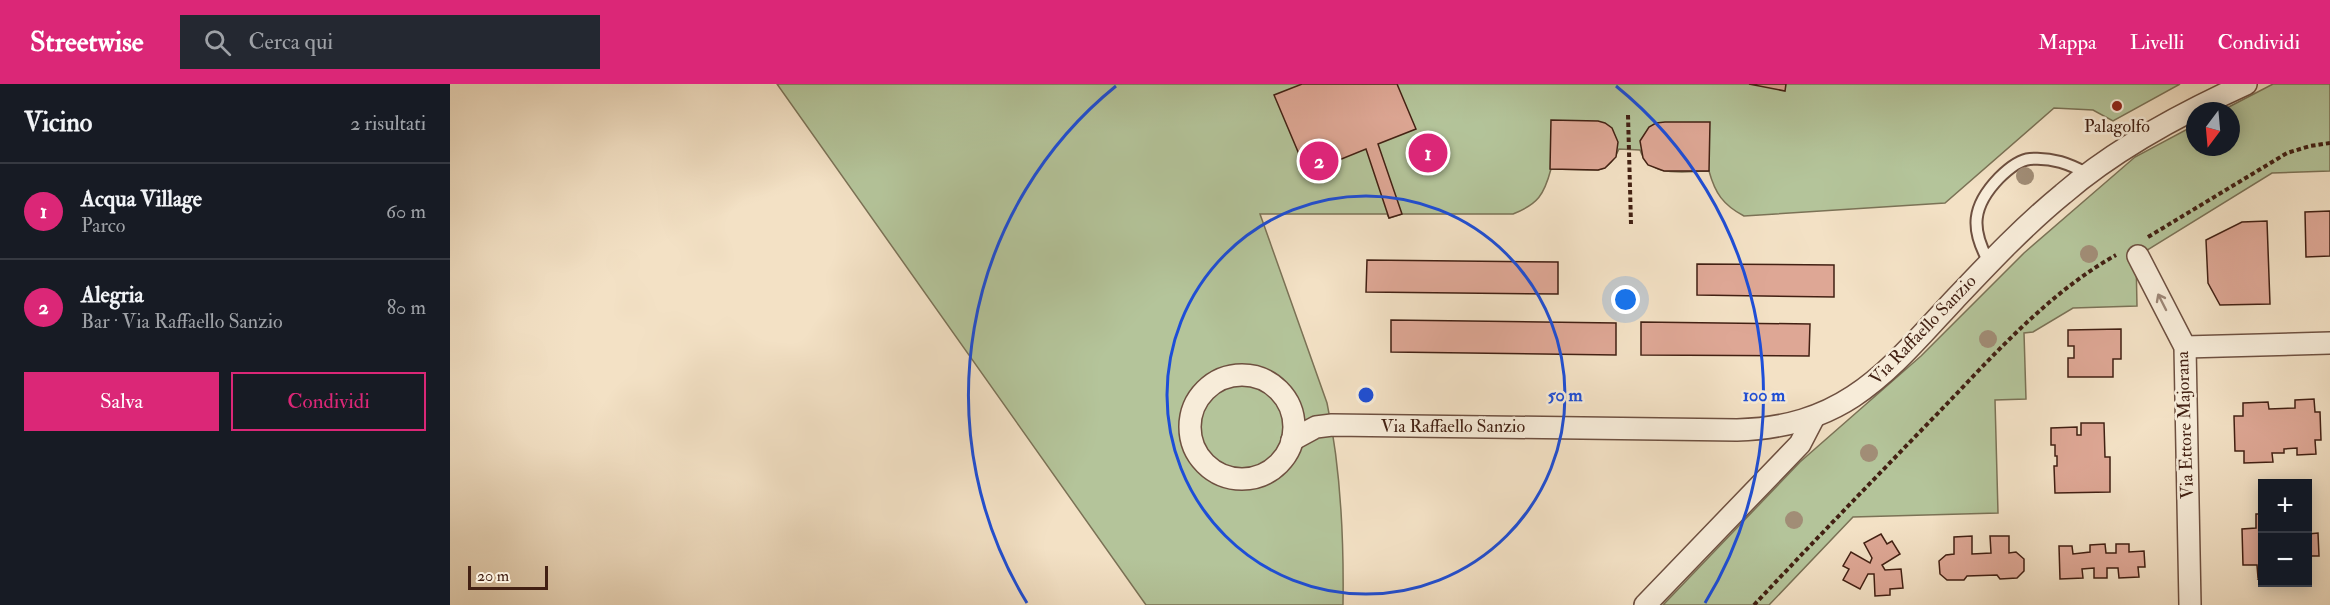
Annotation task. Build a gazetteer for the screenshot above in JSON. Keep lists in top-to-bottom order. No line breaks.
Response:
{"streets":{"street":["Via Raffaello Sanzio","Via Ettore Majorana"]},"places":["Palagolfo"],"scale_bar":"20 m","north":"bottom","page":{"header":"Streetwise","search":"Cerca qui","nav":["Mappa","Livelli","Condividi"],"heading":["Vicino","2 risultati"],"pins":["1","2"],"list":[{"mark":"1","name":"Acqua Village","note":"Parco","value":"60 m"},{"mark":"2","name":"Alegria","note":"Bar · Via Raffaello Sanzio","value":"80 m"}],"buttons":["Salva","Condividi"],"map_buttons":["+","−"],"scale":"20 m"},"rings":["50 m","100 m"]}
